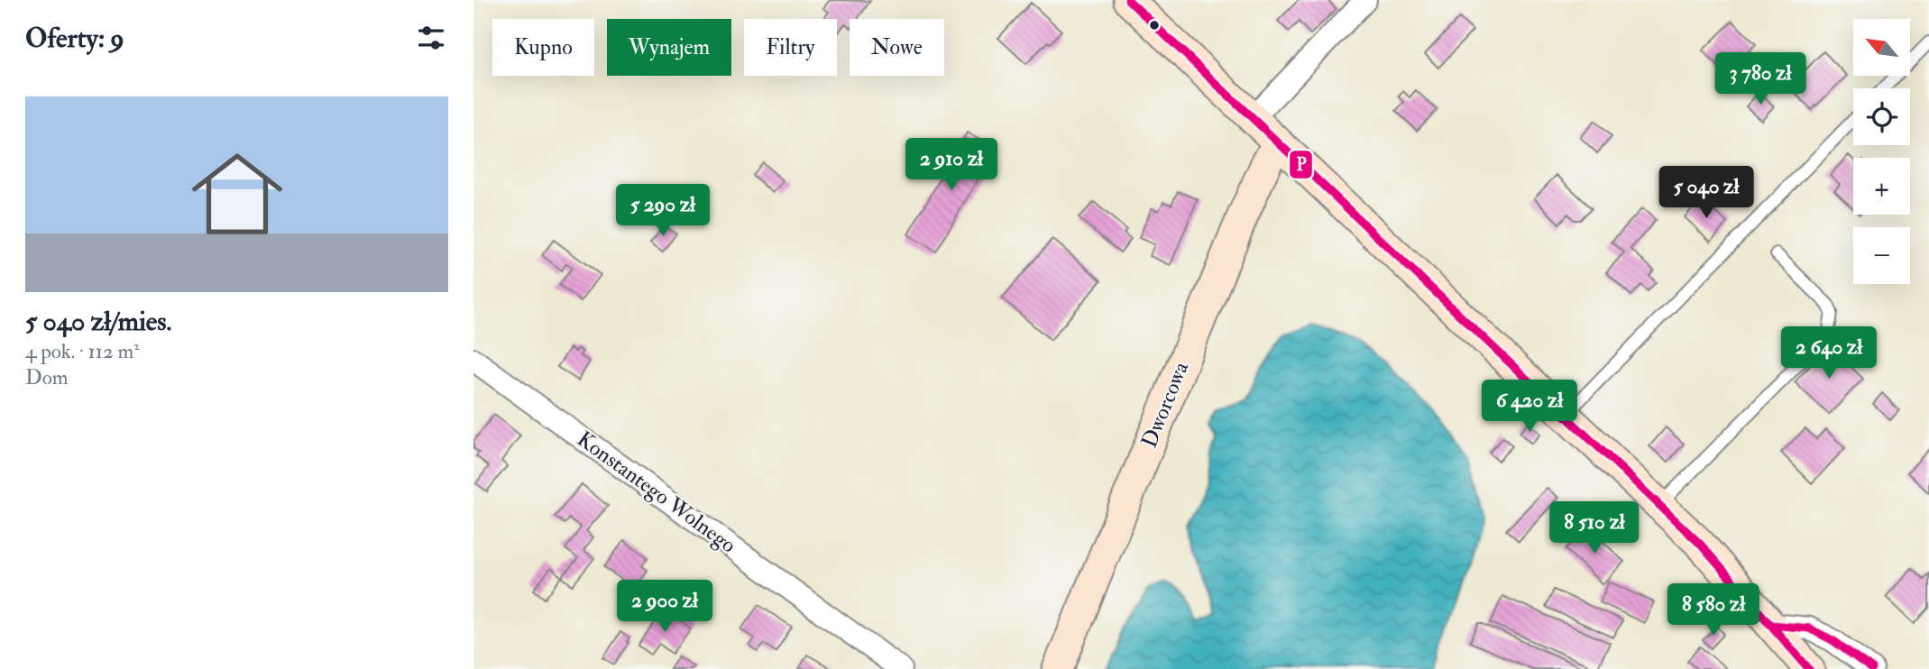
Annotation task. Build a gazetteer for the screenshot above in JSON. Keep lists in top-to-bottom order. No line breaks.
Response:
{"streets":{"main road":["Dworcowa"],"street":["Konstantego Wolnego"]},"lines":["transit line P"],"north":"top left","page":{"heading":"Oferty: 9","map_buttons":["+","−"],"chip":["Kupno","Wynajem","Filtry","Nowe"],"price":["3 780 zł","2 910 zł","5 040 zł","5 290 zł","2 640 zł","6 420 zł","8 510 zł","2 900 zł","8 580 zł"],"list":[{"name":"5 040 zł/mies.","note":"4 pok. · 112 m² · Dom"}]}}
